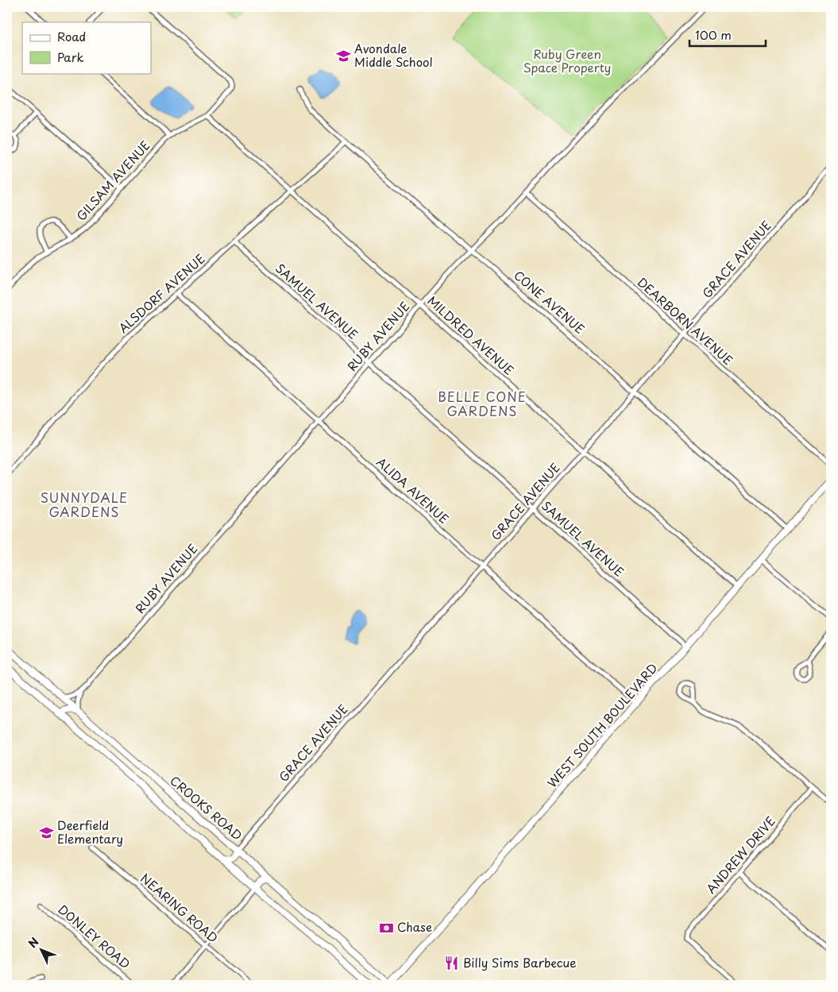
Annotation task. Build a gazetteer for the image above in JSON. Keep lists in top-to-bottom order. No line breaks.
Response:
{"streets":{"main road":["WEST SOUTH BOULEVARD","CROOKS ROAD"],"street":["GILSAM AVENUE","GRACE AVENUE","ALSDORF AVENUE","SAMUEL AVENUE","CONE AVENUE","DEARBORN AVENUE","MILDRED AVENUE","RUBY AVENUE","ALIDA AVENUE","ANDREW DRIVE","NEARING ROAD","DONLEY ROAD"]},"crossings":[["GILSAM AVENUE","MILDRED AVENUE"],["GRACE AVENUE","SAMUEL AVENUE"],["GRACE AVENUE","CONE AVENUE"],["GRACE AVENUE","DEARBORN AVENUE"],["GRACE AVENUE","MILDRED AVENUE"],["GRACE AVENUE","ALIDA AVENUE"],["GRACE AVENUE","CROOKS ROAD"],["ALSDORF AVENUE","SAMUEL AVENUE"],["ALSDORF AVENUE","CONE AVENUE"],["ALSDORF AVENUE","MILDRED AVENUE"],["ALSDORF AVENUE","ALIDA AVENUE"],["SAMUEL AVENUE","RUBY AVENUE"],["SAMUEL AVENUE","WEST SOUTH BOULEVARD"],["CONE AVENUE","RUBY AVENUE"],["CONE AVENUE","WEST SOUTH BOULEVARD"],["DEARBORN AVENUE","RUBY AVENUE"],["MILDRED AVENUE","RUBY AVENUE"],["MILDRED AVENUE","WEST SOUTH BOULEVARD"],["RUBY AVENUE","ALIDA AVENUE"],["ALIDA AVENUE","WEST SOUTH BOULEVARD"],["WEST SOUTH BOULEVARD","CROOKS ROAD"]],"districts":["BELLE CONE GARDENS","SUNNYDALE GARDENS"],"parks":["Ruby Green Space Property"],"places":{"school or university":["Avondale Middle School","Deerfield Elementary"],"bank":["Chase"],"restaurant":["Billy Sims Barbecue"]},"legend":["Road","Park"],"scale_bar":"100 m","north":"top left"}
